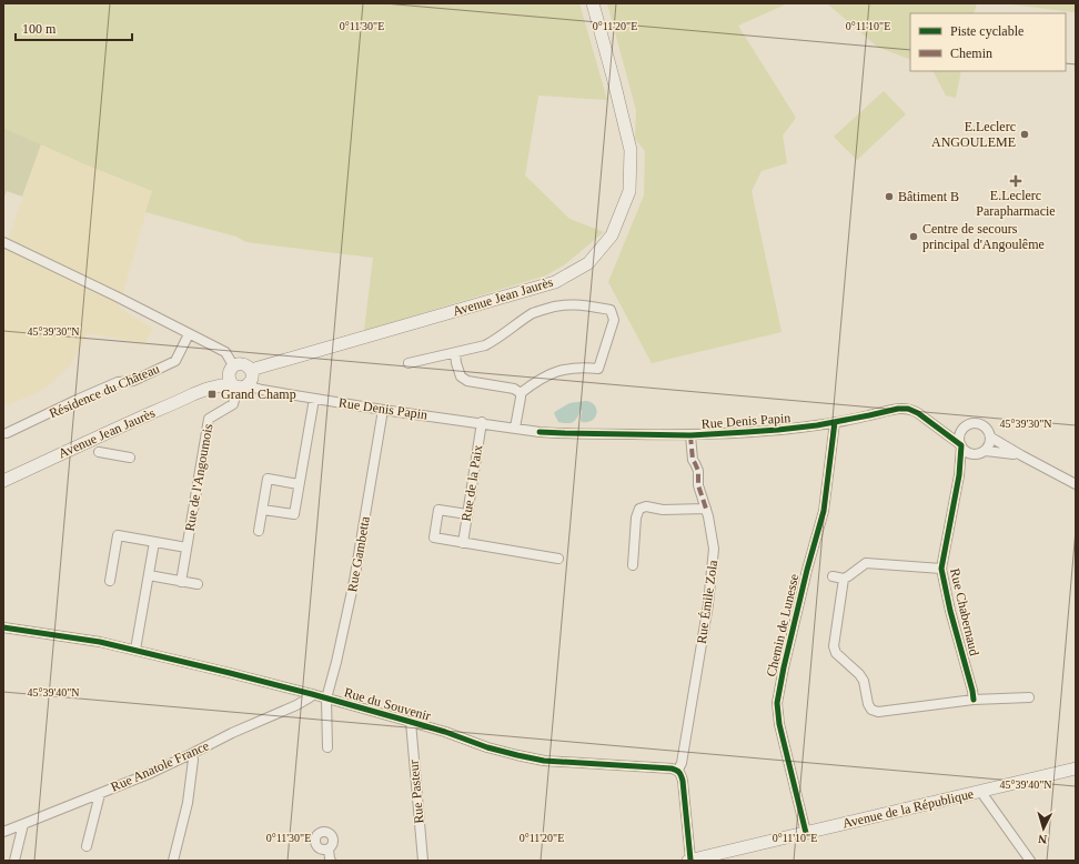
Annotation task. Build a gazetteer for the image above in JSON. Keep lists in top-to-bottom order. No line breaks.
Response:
{"streets":{"main road":["Avenue Jean Jaurès","Avenue de la République"],"street":["Résidence du Château","Rue Denis Papin","Rue de l'Angoumois","Rue de la Paix","Rue Gambetta","Rue Émile Zola","Rue Chabernaud","Chemin de Lunesse","Rue du Souvenir","Rue Anatole France","Rue Pasteur"]},"crossings":[["Avenue Jean Jaurès","Rue Denis Papin"],["Avenue Jean Jaurès","Rue de l'Angoumois"],["Rue Denis Papin","Rue de l'Angoumois"],["Rue Denis Papin","Rue de la Paix"],["Rue Denis Papin","Rue Gambetta"],["Rue Denis Papin","Rue Émile Zola"],["Rue Denis Papin","Rue Chabernaud"],["Rue Denis Papin","Chemin de Lunesse"],["Rue Gambetta","Rue du Souvenir"],["Rue Émile Zola","Rue du Souvenir"],["Chemin de Lunesse","Avenue de la République"],["Rue du Souvenir","Rue Anatole France"],["Rue du Souvenir","Rue Pasteur"]],"places":{"other":["E.Leclerc ANGOULEME","Bâtiment B","Centre de secours principal d'Angoulême"],"health":["E.Leclerc Parapharmacie"],"transit":["Grand Champ"]},"legend":["Piste cyclable","Chemin"],"scale_bar":"100 m","north":"bottom","coordinates":["0°11'30\"E","0°11'20\"E","0°11'10\"E","45°39'30\"N","45°39'40\"N"]}
